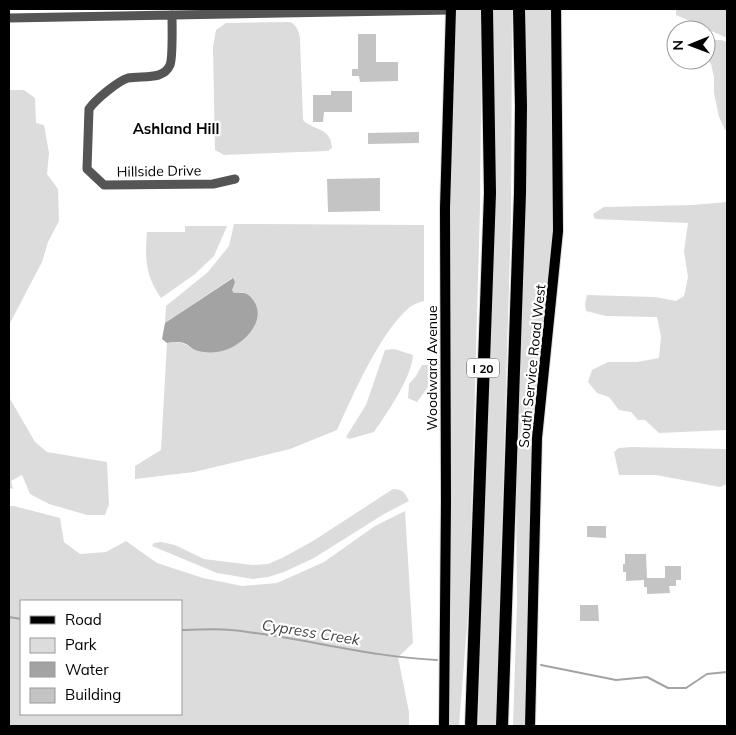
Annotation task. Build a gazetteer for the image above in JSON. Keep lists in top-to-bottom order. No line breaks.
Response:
{"streets":{"highway":["I 20"],"main road":["South Service Road West","Woodward Avenue"],"street":["Hillside Drive"]},"districts":["Ashland Hill"],"water":["Cypress Creek"],"legend":["Road","Park","Water","Building"],"north":"left"}
